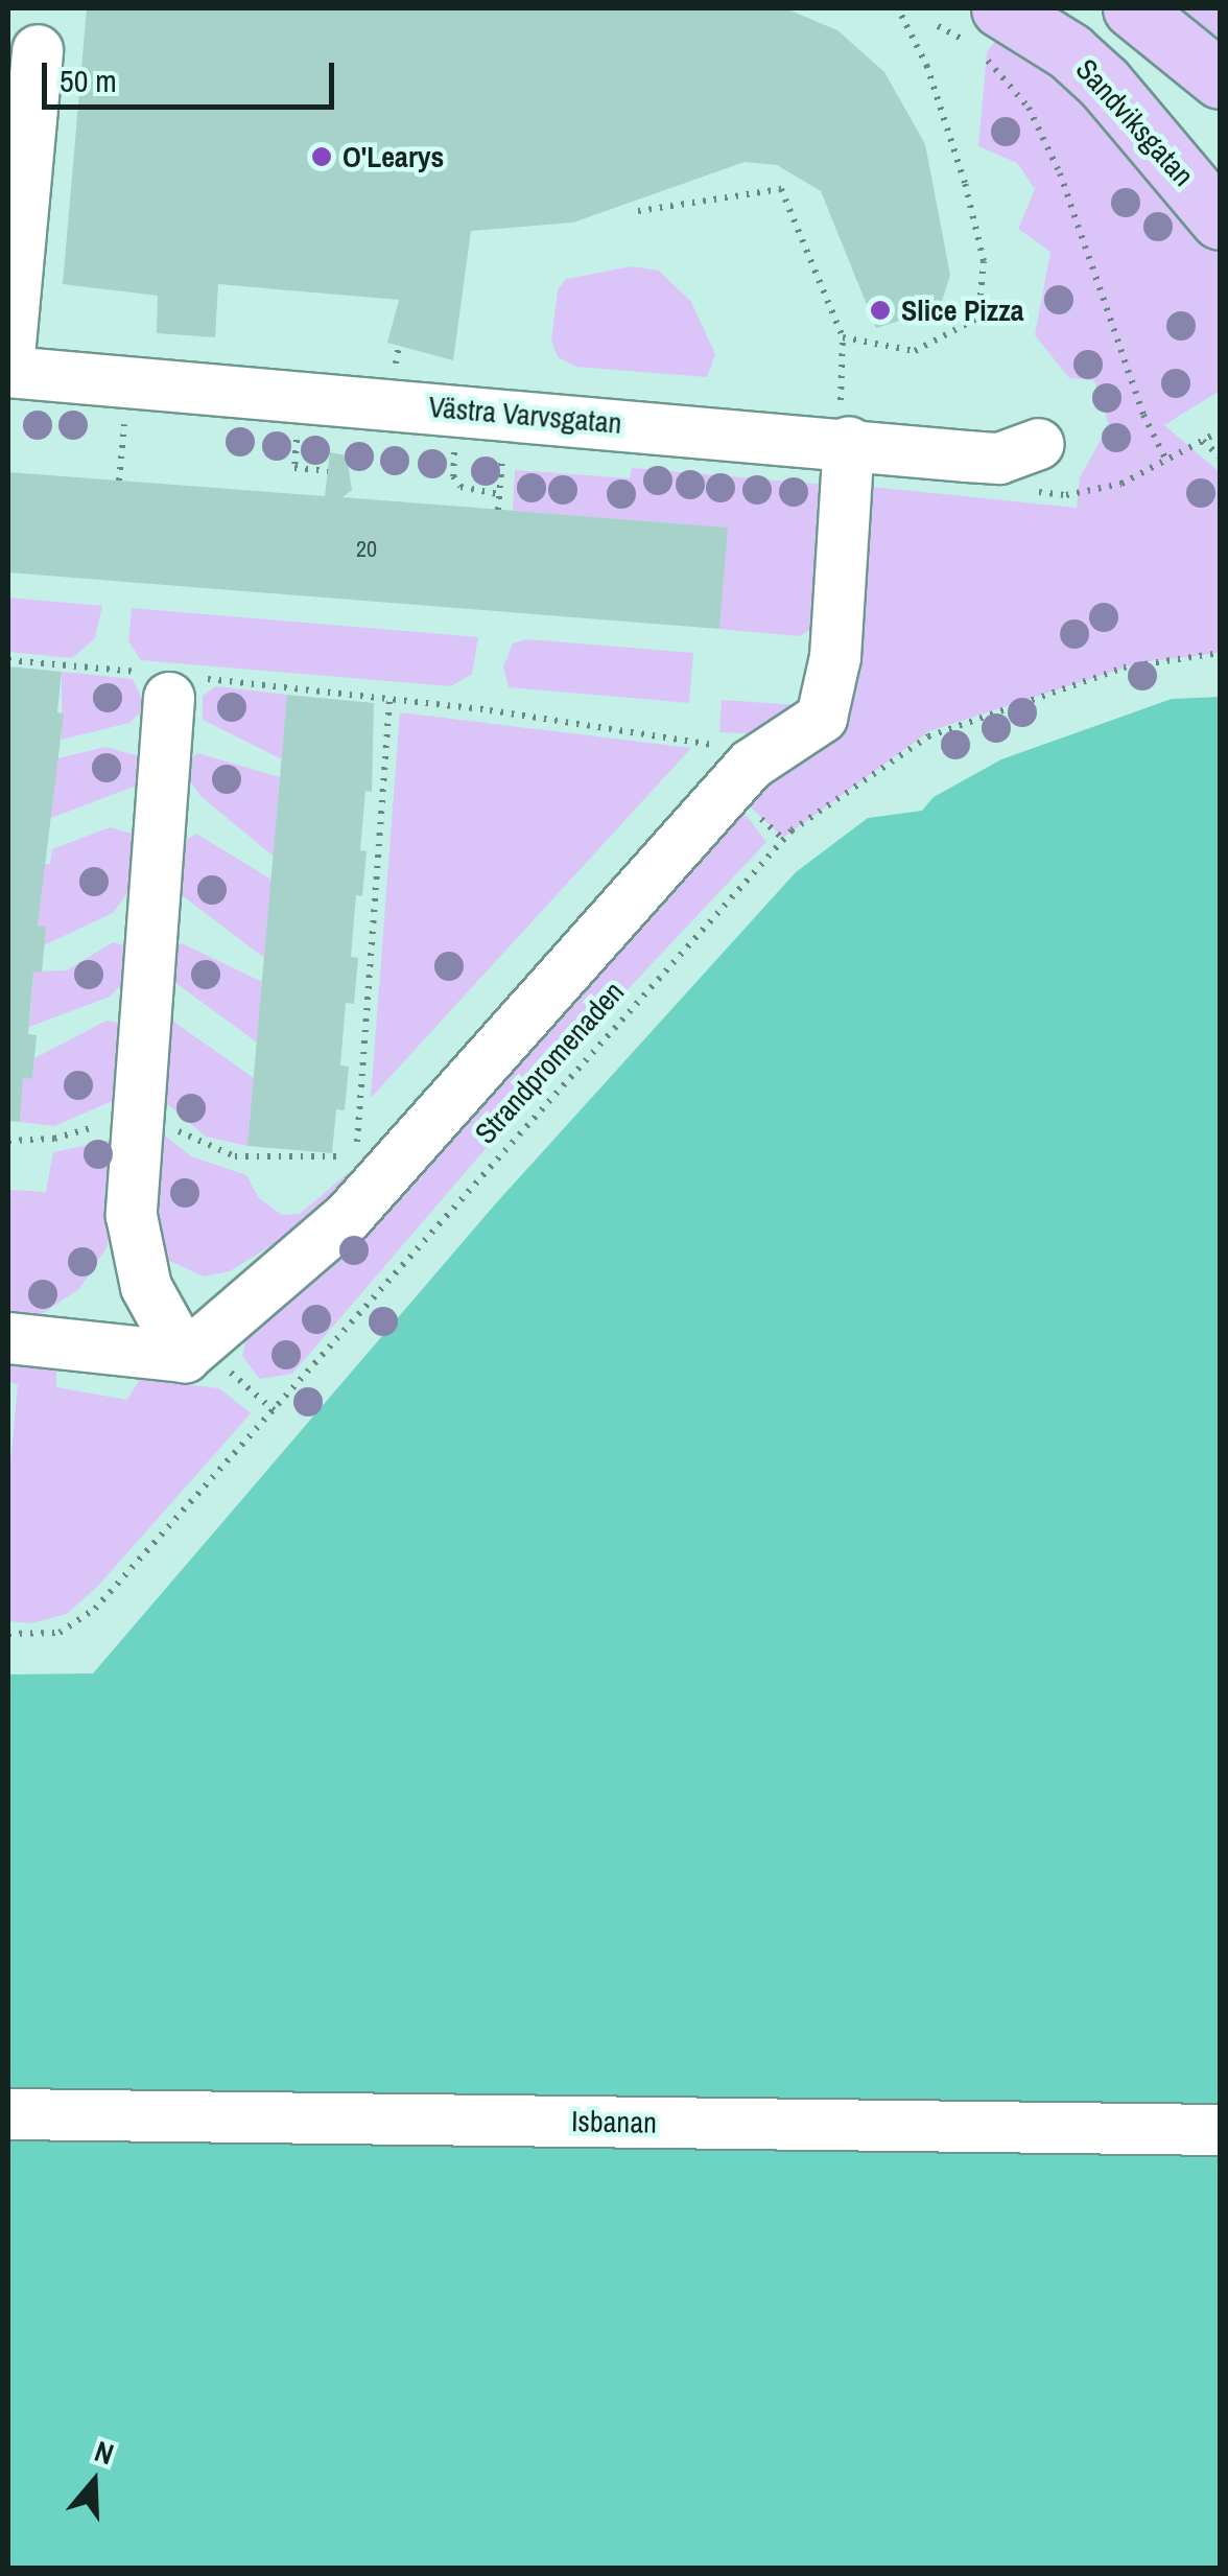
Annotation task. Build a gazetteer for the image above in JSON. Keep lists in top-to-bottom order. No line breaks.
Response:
{"streets":{"main road":["Sandviksgatan"],"street":["Västra Varvsgatan","Isbanan"],"path":["Strandpromenaden"]},"places":["O'Learys","Slice Pizza"],"house_numbers":["20"],"scale_bar":"50 m","north":"top"}
